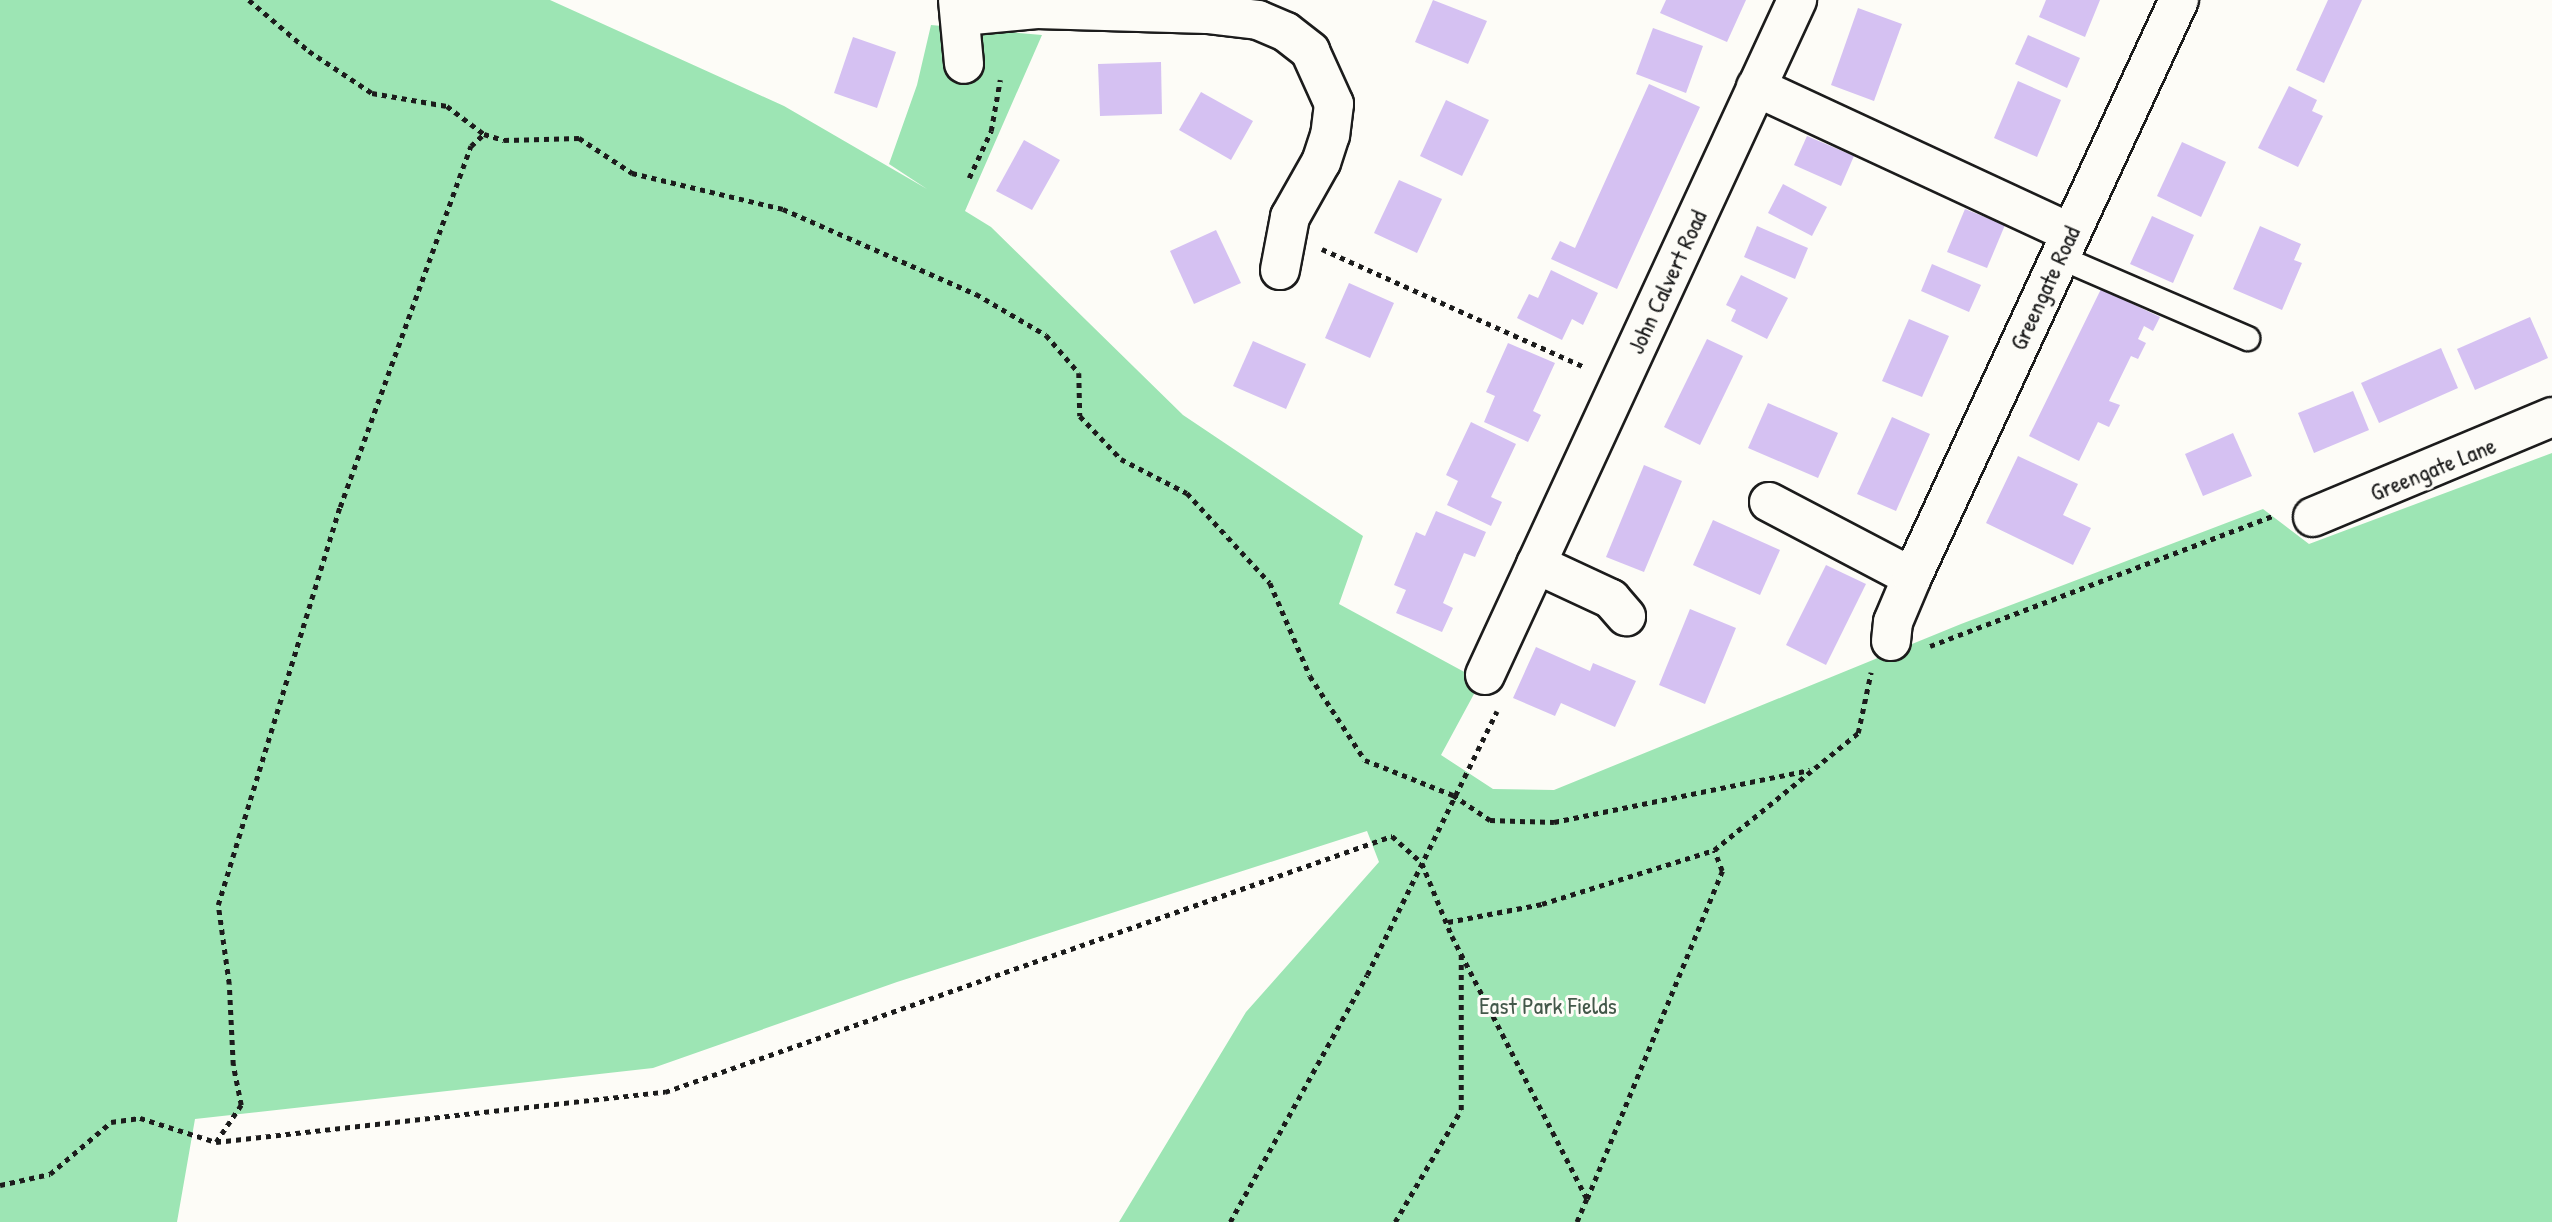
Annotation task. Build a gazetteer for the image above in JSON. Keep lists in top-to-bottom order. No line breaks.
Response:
{"streets":{"street":["John Calvert Road","Greengate Road","Greengate Lane"]},"parks":["East Park Fields"]}
